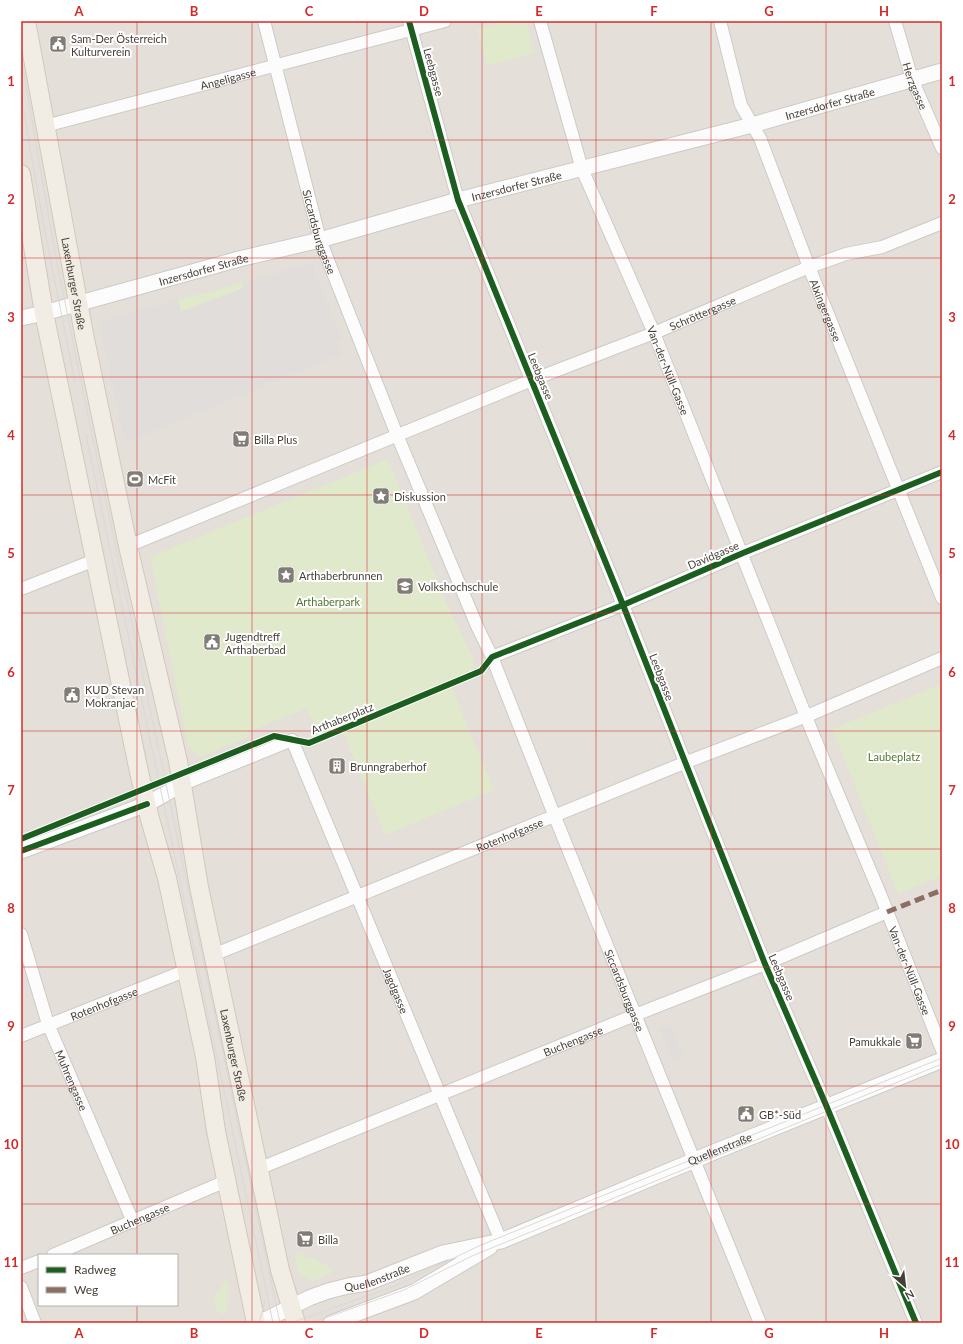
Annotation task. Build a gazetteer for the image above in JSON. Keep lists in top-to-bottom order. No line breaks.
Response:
{"streets":{"main road":["Laxenburger Straße"],"street":["Leebgasse","Angeligasse","Herzgasse","Inzersdorfer Straße","Siccardsburggasse","Alxingergasse","Schröttergasse","Van-der-Nüll-Gasse","Davidgasse","Rotenhofgasse","Jagdgasse","Buchengasse","Muhrengasse","Quellenstraße"],"cycle path":["Arthaberplatz"]},"crossings":[["Leebgasse","Angeligasse"],["Leebgasse","Inzersdorfer Straße"],["Leebgasse","Schröttergasse"],["Leebgasse","Davidgasse"],["Leebgasse","Rotenhofgasse"],["Leebgasse","Buchengasse"],["Leebgasse","Quellenstraße"],["Angeligasse","Siccardsburggasse"],["Angeligasse","Laxenburger Straße"],["Herzgasse","Inzersdorfer Straße"],["Inzersdorfer Straße","Siccardsburggasse"],["Inzersdorfer Straße","Laxenburger Straße"],["Inzersdorfer Straße","Alxingergasse"],["Inzersdorfer Straße","Van-der-Nüll-Gasse"],["Siccardsburggasse","Schröttergasse"],["Siccardsburggasse","Davidgasse"],["Siccardsburggasse","Rotenhofgasse"],["Siccardsburggasse","Buchengasse"],["Siccardsburggasse","Quellenstraße"],["Laxenburger Straße","Rotenhofgasse"],["Laxenburger Straße","Jagdgasse"],["Laxenburger Straße","Buchengasse"],["Laxenburger Straße","Quellenstraße"],["Alxingergasse","Schröttergasse"],["Alxingergasse","Davidgasse"],["Schröttergasse","Van-der-Nüll-Gasse"],["Van-der-Nüll-Gasse","Davidgasse"],["Van-der-Nüll-Gasse","Rotenhofgasse"],["Van-der-Nüll-Gasse","Buchengasse"],["Rotenhofgasse","Jagdgasse"],["Rotenhofgasse","Muhrengasse"],["Jagdgasse","Buchengasse"],["Jagdgasse","Quellenstraße"],["Buchengasse","Muhrengasse"]],"parks":["Arthaberpark","Laubeplatz"],"places":{"public building":["Sam-Der Österreich Kulturverein","Jugendtreff Arthaberbad","KUD Stevan Mokranjac","GB*-Süd"],"supermarket":["Billa Plus","Pamukkale","Billa"],"sports":["McFit"],"place":["Diskussion","Arthaberbrunnen"],"school or university":["Volkshochschule"],"building":["Brunngraberhof"]},"legend":["Radweg","Weg"],"north":"bottom right","grid":{"columns":["A","B","C","D","E","F","G","H"],"rows":["1","2","3","4","5","6","7","8","9","10","11"]}}
